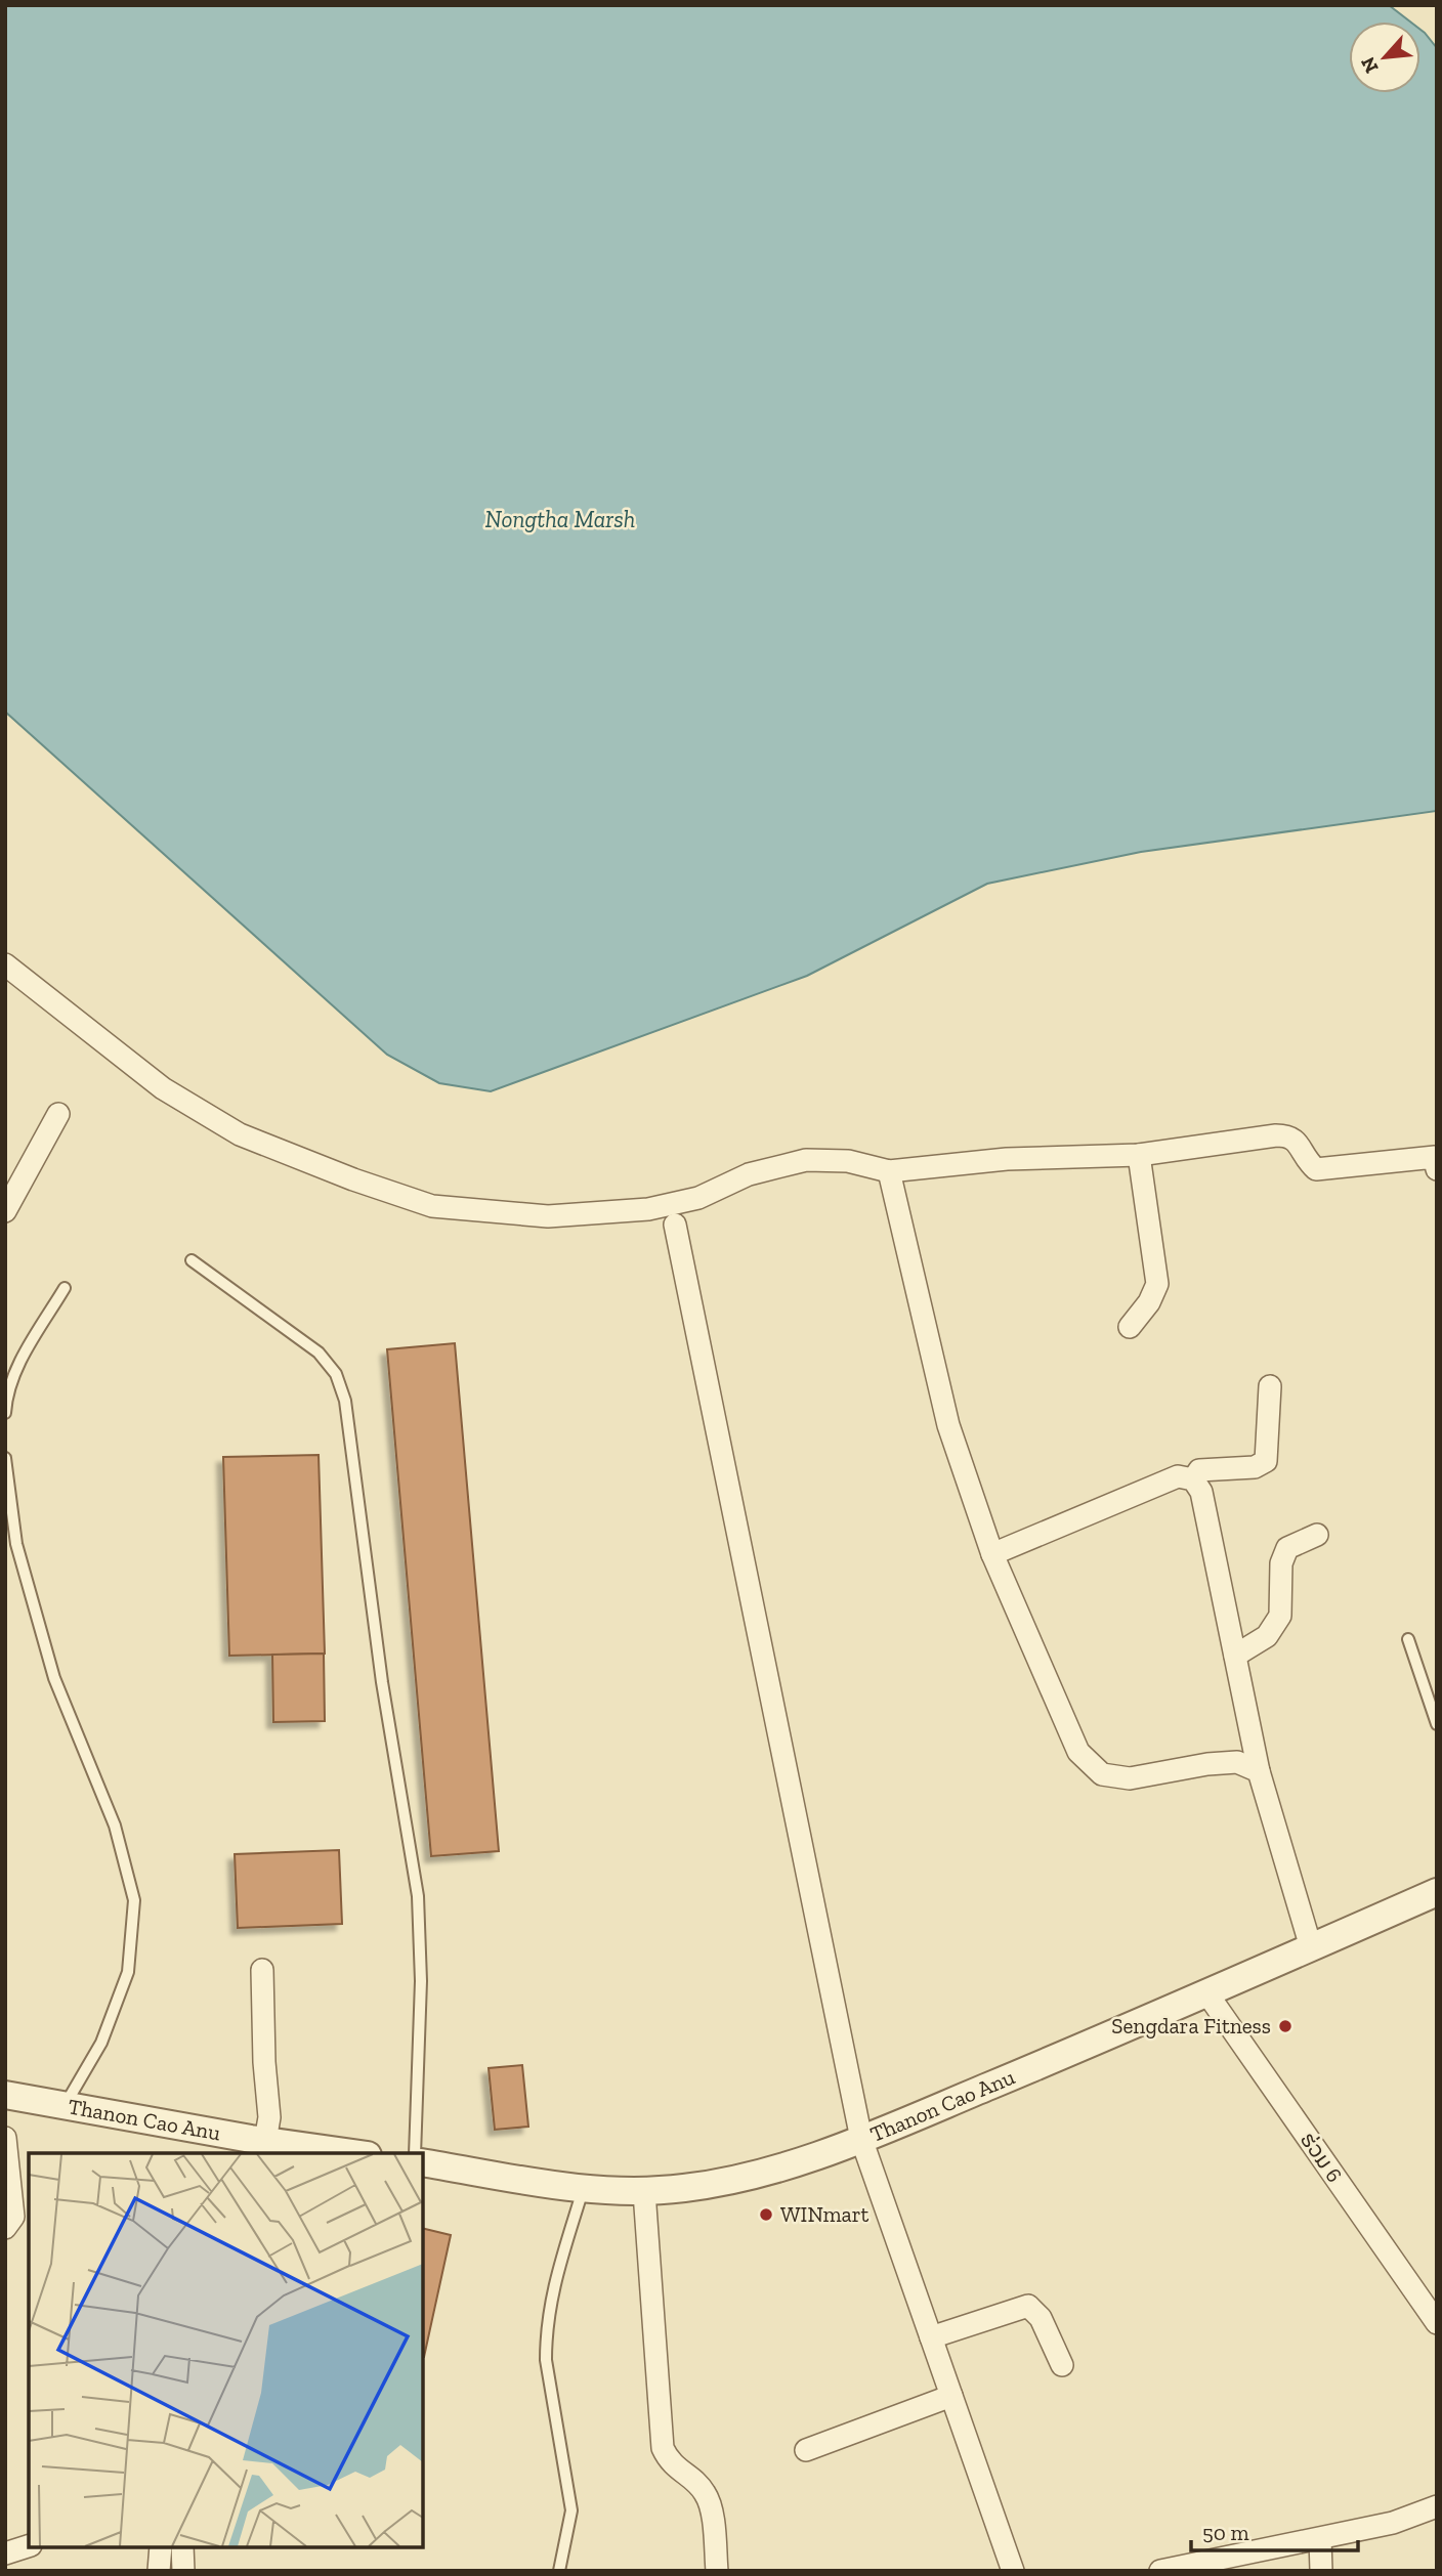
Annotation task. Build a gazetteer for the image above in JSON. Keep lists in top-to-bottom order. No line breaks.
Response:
{"streets":{"street":["Thanon Cao Anu","ຮ່ວມ 6"]},"crossings":[["Thanon Cao Anu","ຮ່ວມ 6"]],"water":["Nongtha Marsh"],"places":["Sengdara Fitness","WINmart"],"scale_bar":"50 m","north":"bottom left"}
